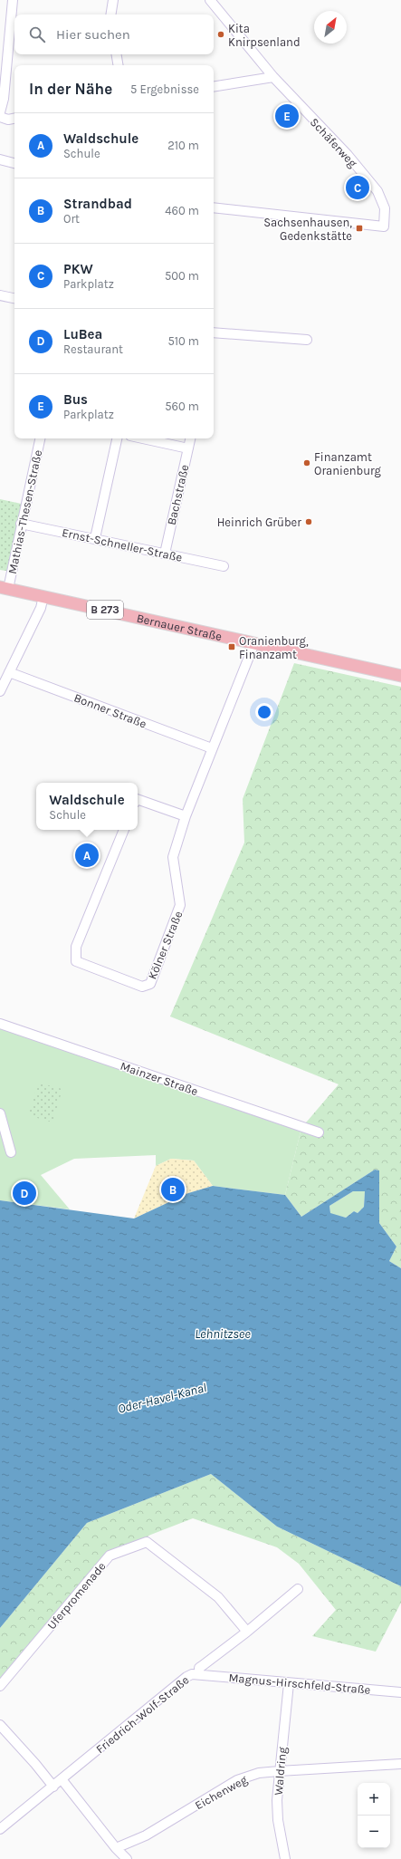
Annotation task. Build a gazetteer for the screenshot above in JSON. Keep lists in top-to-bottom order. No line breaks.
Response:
{"streets":{"main road":["B 273","Bernauer Straße"],"street":["Schäferweg","Bachstraße","Mathias-Thesen-Straße","Ernst-Schneller-Straße","Bonner Straße","Kölner Straße","Mainzer Straße","Uferpromenade","Magnus-Hirschfeld-Straße","Friedrich-Wolf-Straße","Waldring","Eichenweg"]},"crossings":[["Bachstraße","Ernst-Schneller-Straße"],["Mathias-Thesen-Straße","Ernst-Schneller-Straße"],["Mathias-Thesen-Straße","Bernauer Straße"],["Bernauer Straße","Kölner Straße"],["Bonner Straße","Kölner Straße"],["Uferpromenade","Friedrich-Wolf-Straße"],["Magnus-Hirschfeld-Straße","Friedrich-Wolf-Straße"],["Magnus-Hirschfeld-Straße","Waldring"],["Waldring","Eichenweg"]],"water":["Lehnitzsee","Oder-Havel-Kanal"],"places":{"other":["Kita Knirpsenland","Finanzamt Oranienburg","Heinrich Grüber"],"transit":["Sachsenhausen, Gedenkstätte","Oranienburg, Finanzamt"]},"north":"top right","page":{"search":"Hier suchen","heading":["In der Nähe","5 Ergebnisse"],"pins":["E","C","A","B","D"],"list":[{"mark":"A","name":"Waldschule","note":"Schule","value":"210 m"},{"mark":"B","name":"Strandbad","note":"Ort","value":"460 m"},{"mark":"C","name":"PKW","note":"Parkplatz","value":"500 m"},{"mark":"D","name":"LuBea","note":"Restaurant","value":"510 m"},{"mark":"E","name":"Bus","note":"Parkplatz","value":"560 m"}],"popup":["Waldschule","Schule"],"map_buttons":["+","−"]}}
